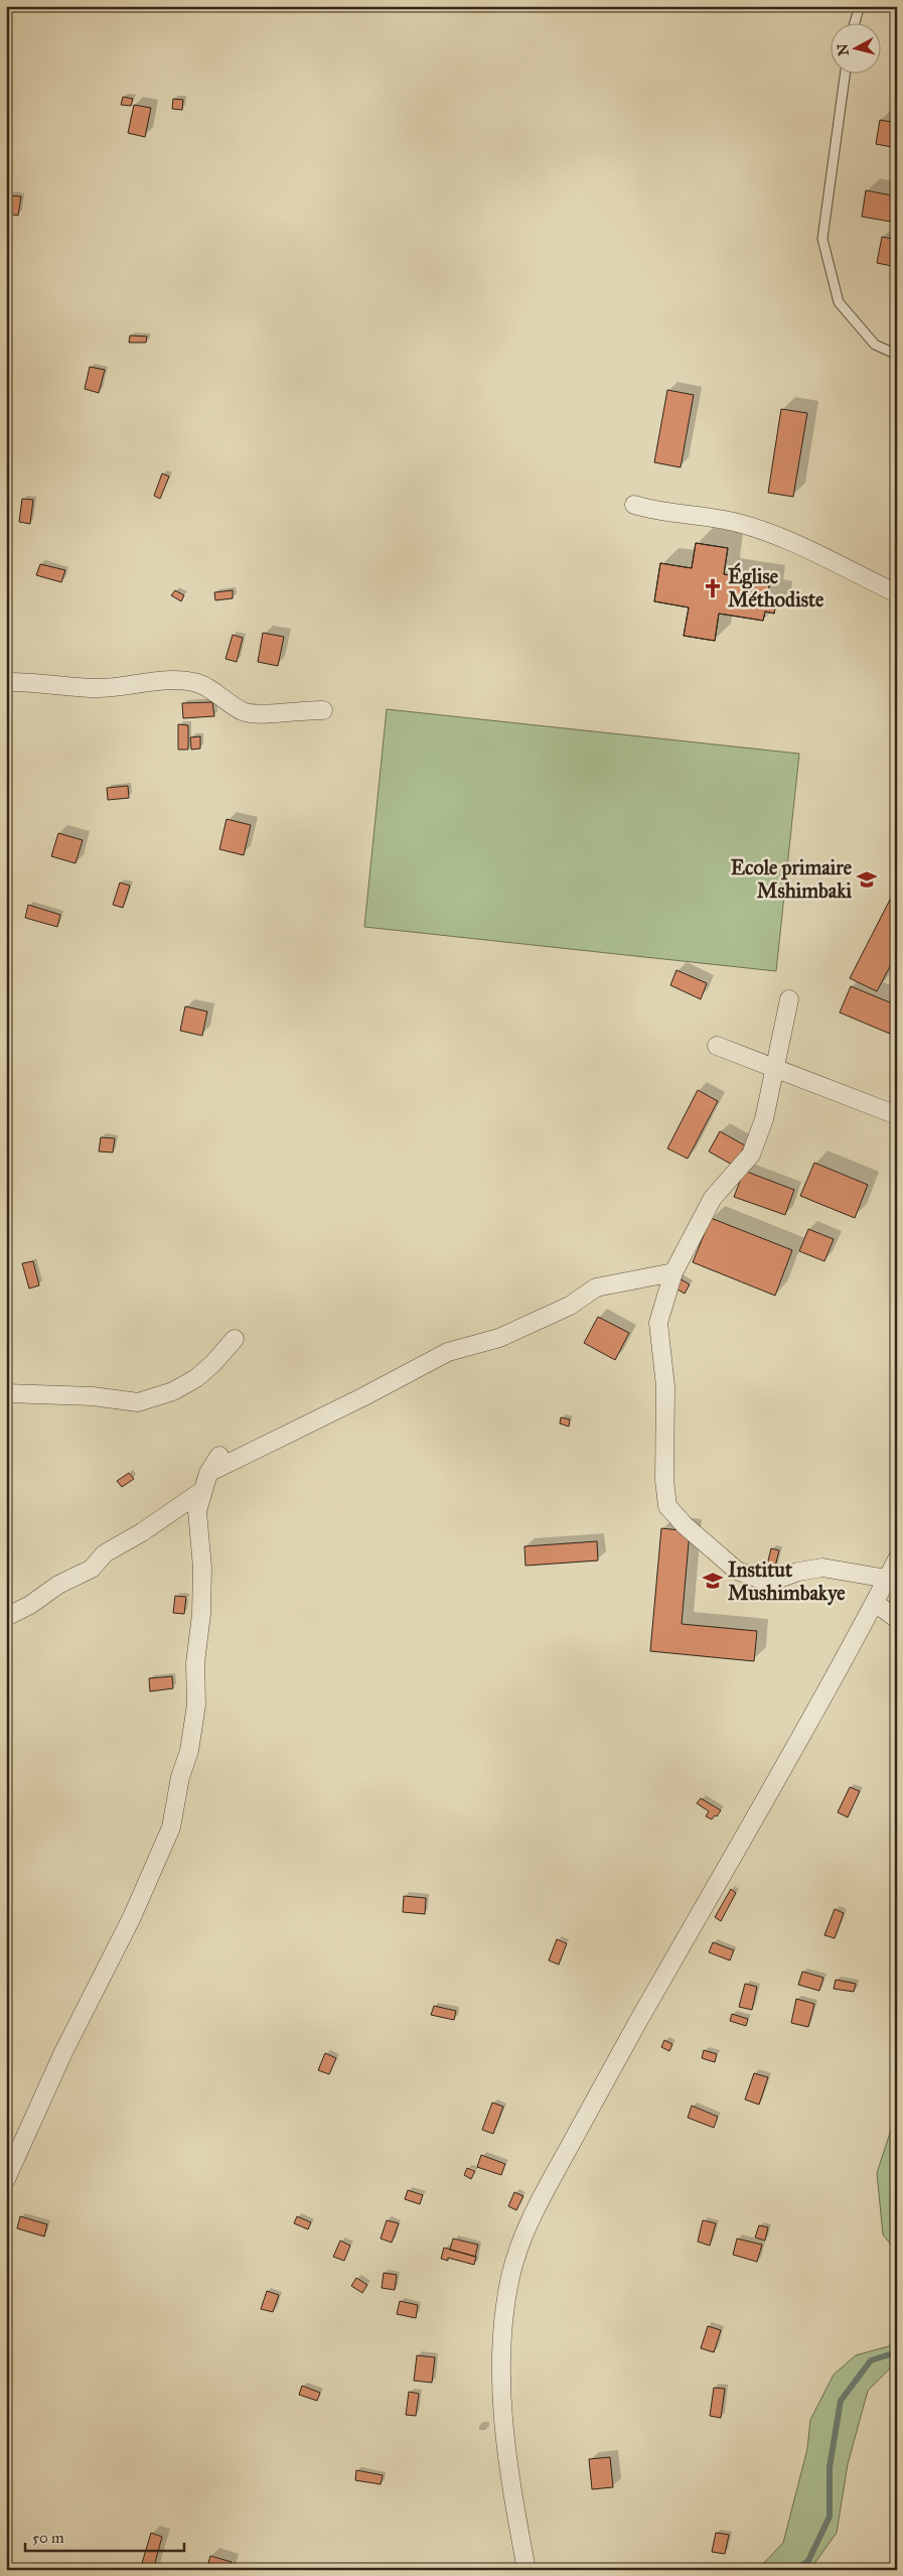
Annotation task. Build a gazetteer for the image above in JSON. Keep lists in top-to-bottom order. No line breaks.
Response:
{"places":{"church":["Église Méthodiste"],"school or university":["Ecole primaire Mshimbaki","Institut Mushimbakye"]},"scale_bar":"50 m","north":"left"}
